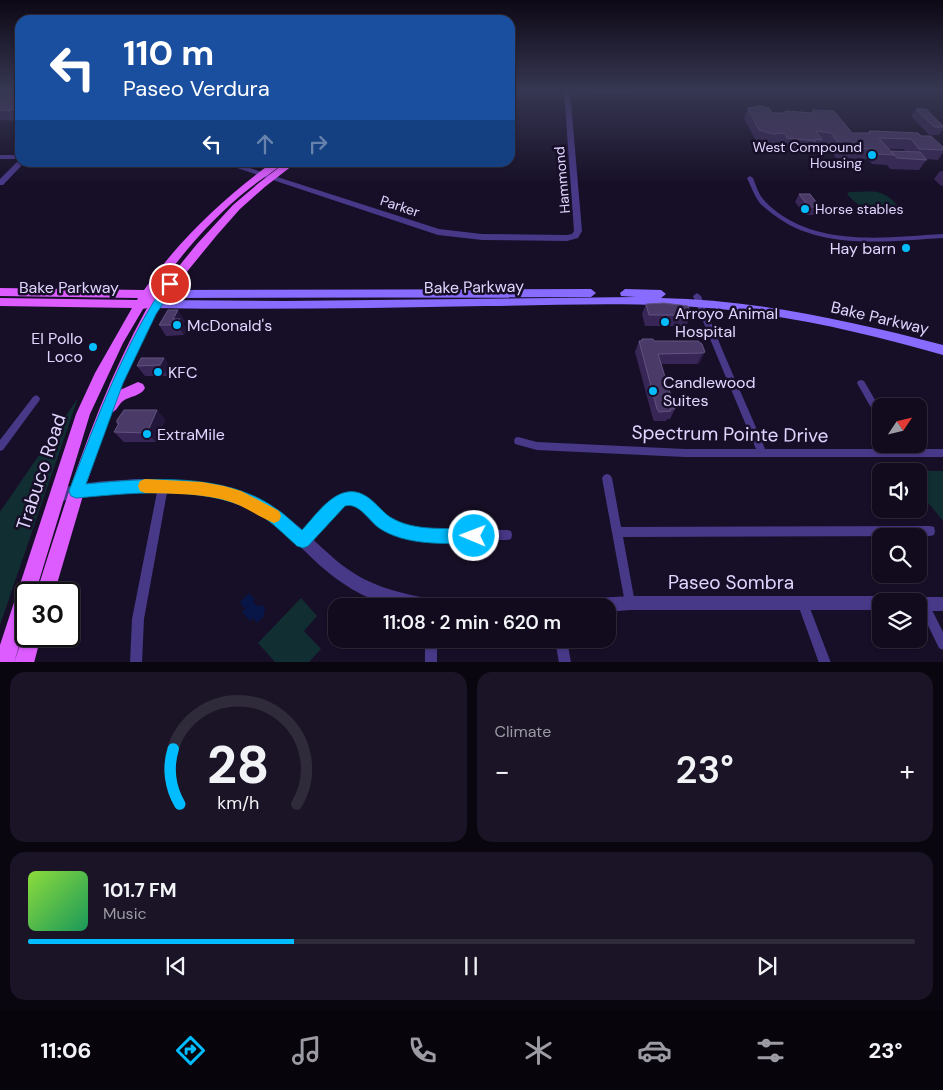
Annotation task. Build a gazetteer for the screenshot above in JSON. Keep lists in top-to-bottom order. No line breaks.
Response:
{"streets":{"main road":["Bake Parkway","Trabuco Road"],"street":["Hammond","Parker","Spectrum Pointe Drive","Paseo Sombra"]},"crossings":[["Hammond","Parker"],["Parker","Trabuco Road"],["Bake Parkway","Trabuco Road"]],"places":["West Compound Housing","Horse stables","Hay barn","Arroyo Animal Hospital","McDonald's","El Pollo Loco","KFC","Candlewood Suites","ExtraMile"],"north":"top right","page":{"turn":["110 m","Paseo Verdura"],"limit":"30","trip":"11:08 · 2 min · 620 m","tile":"Climate","heat":["−","23°","+"],"song":["101.7 FM","Music"],"tabs":["11:06","23°"],"gauge":["28","km/h"]}}
